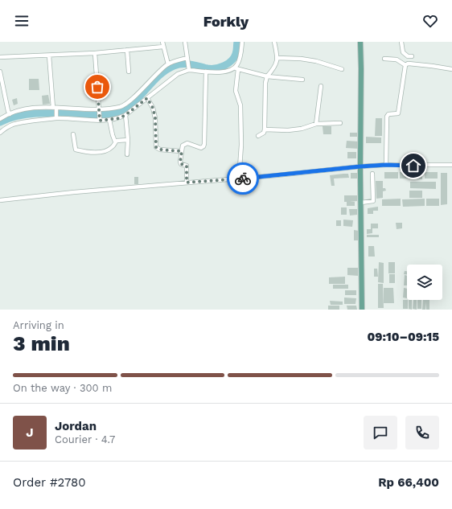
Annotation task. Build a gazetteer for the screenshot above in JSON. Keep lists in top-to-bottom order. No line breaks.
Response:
{"page":{"header":"Forkly","heading":["3 min","Arriving in","09:10–09:15"],"panel":["Jordan","Courier · 4.7","Order #2780","Rp 66,400"],"bar":"On the way · 300 m","round":"J"}}
